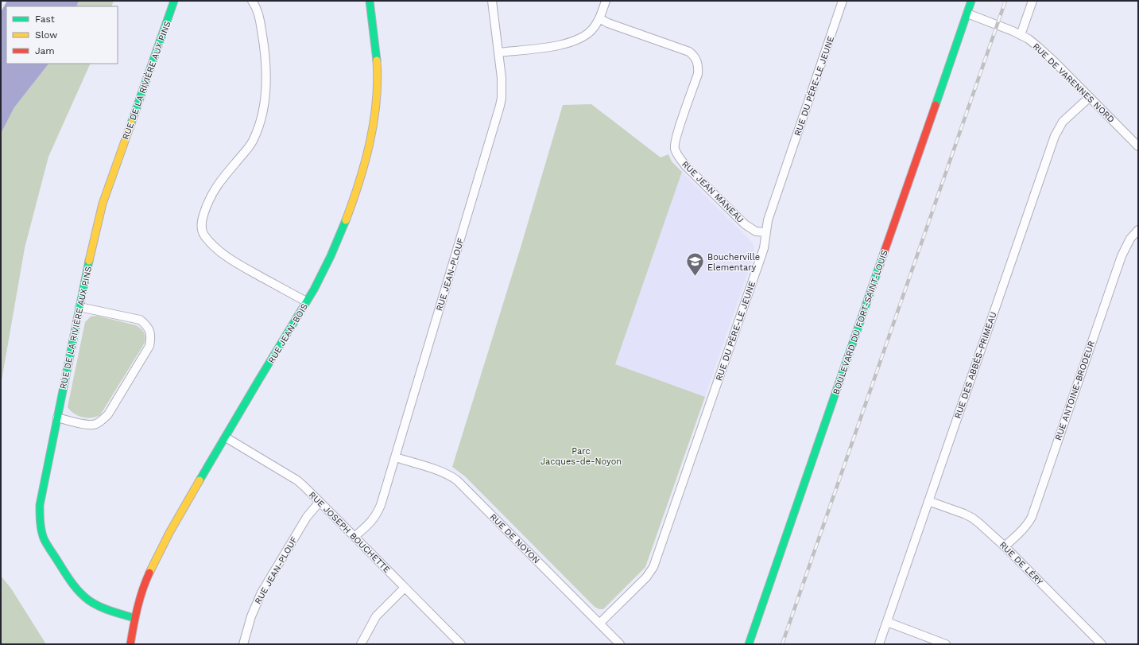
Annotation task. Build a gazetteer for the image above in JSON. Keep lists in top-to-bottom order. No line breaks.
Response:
{"streets":{"street":["RUE DE LA RIVIÈRE AUX PINS","RUE DE VARENNES NORD","RUE DU PÈRE-LE JEUNE","RUE JEAN MANEAU","RUE JEAN-PLOUF","BOULEVARD DU FORT-SAINT-LOUIS","RUE JEAN-BOIS","RUE DES ABBÉS-PRIMEAU","RUE ANTOINE-BRODEUR","RUE JOSEPH BOUCHETTE","RUE DE NOYON","RUE DE LÉRY"]},"crossings":[["RUE DE LA RIVIÈRE AUX PINS","RUE JEAN-BOIS"],["RUE DE VARENNES NORD","BOULEVARD DU FORT-SAINT-LOUIS"],["RUE DE VARENNES NORD","RUE DES ABBÉS-PRIMEAU"],["RUE DU PÈRE-LE JEUNE","RUE JEAN MANEAU"],["RUE DU PÈRE-LE JEUNE","RUE DE NOYON"],["RUE JEAN-PLOUF","RUE JOSEPH BOUCHETTE"],["RUE JEAN-PLOUF","RUE DE NOYON"],["RUE JEAN-BOIS","RUE JOSEPH BOUCHETTE"],["RUE DES ABBÉS-PRIMEAU","RUE DE LÉRY"],["RUE ANTOINE-BRODEUR","RUE DE LÉRY"]],"parks":["Parc Jacques-de-Noyon"],"places":{"school or university":["Boucherville Elementary"]},"legend":["Fast","Slow","Jam"]}
